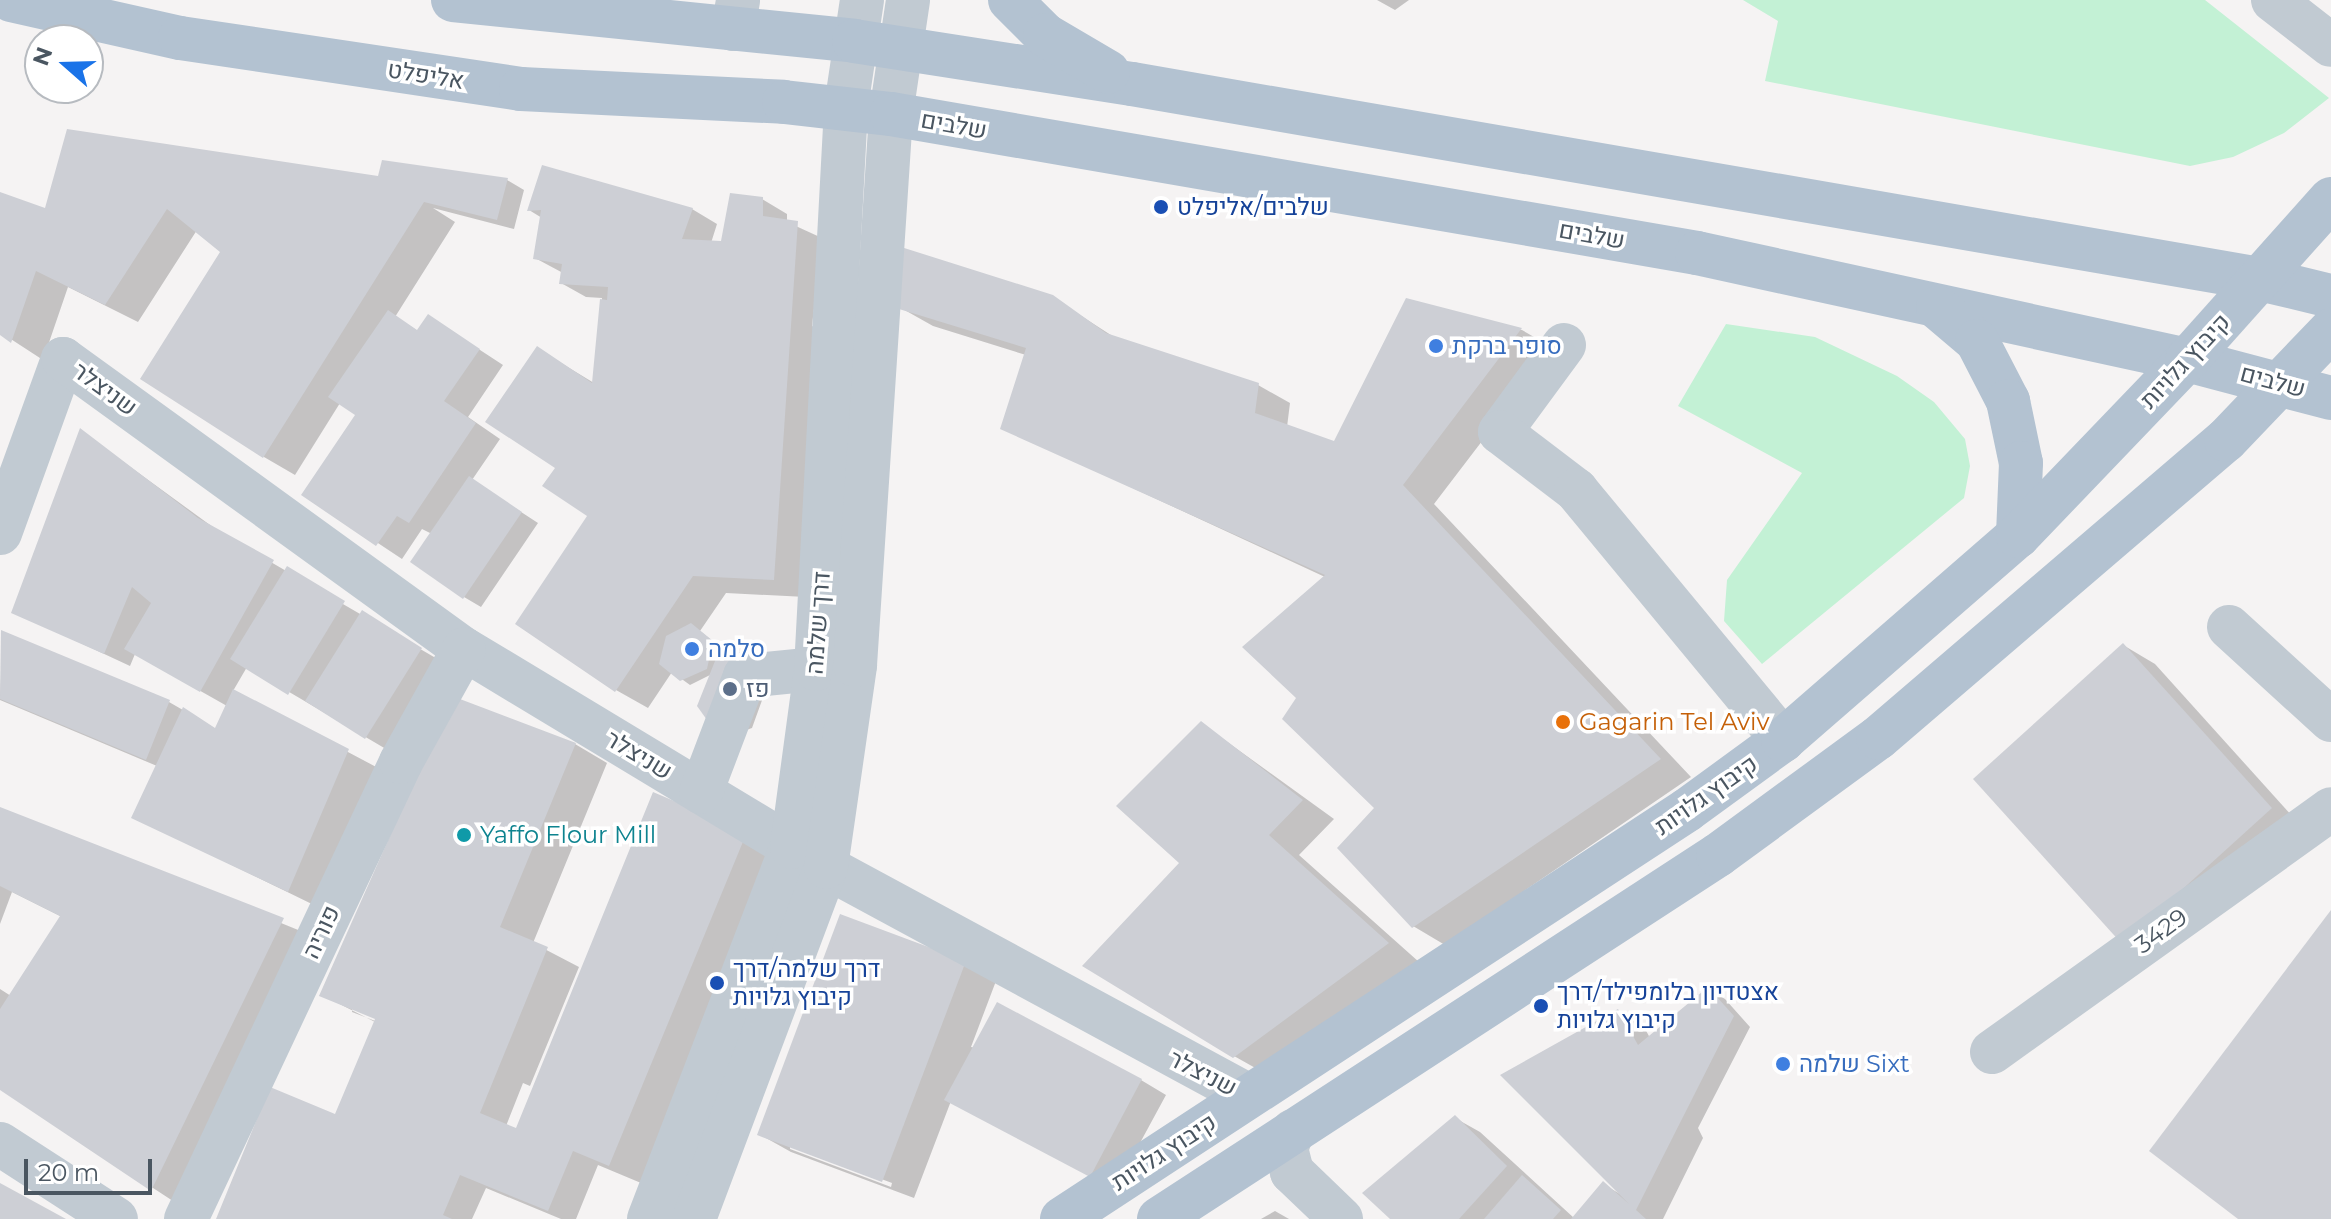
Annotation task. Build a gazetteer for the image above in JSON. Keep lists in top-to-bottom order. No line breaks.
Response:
{"streets":{"main road":["אליפלט","שלבים","קיבוץ גלויות"],"street":["שניצלר","דרך שלמה","3429","פוריה"]},"crossings":[["אליפלט","שלבים"],["אליפלט","דרך שלמה"],["שלבים","קיבוץ גלויות"],["שלבים","דרך שלמה"],["קיבוץ גלויות","שניצלר"],["שניצלר","דרך שלמה"],["שניצלר","פוריה"]],"places":["שלבים/אליפלט","סופר ברקת","סלמה","פז","Gagarin Tel Aviv","Yaffo Flour Mill","דרך שלמה/דרך קיבוץ גלויות","אצטדיון בלומפילד/דרך קיבוץ גלויות","שלמה Sixt"],"scale_bar":"20 m","north":"left"}
